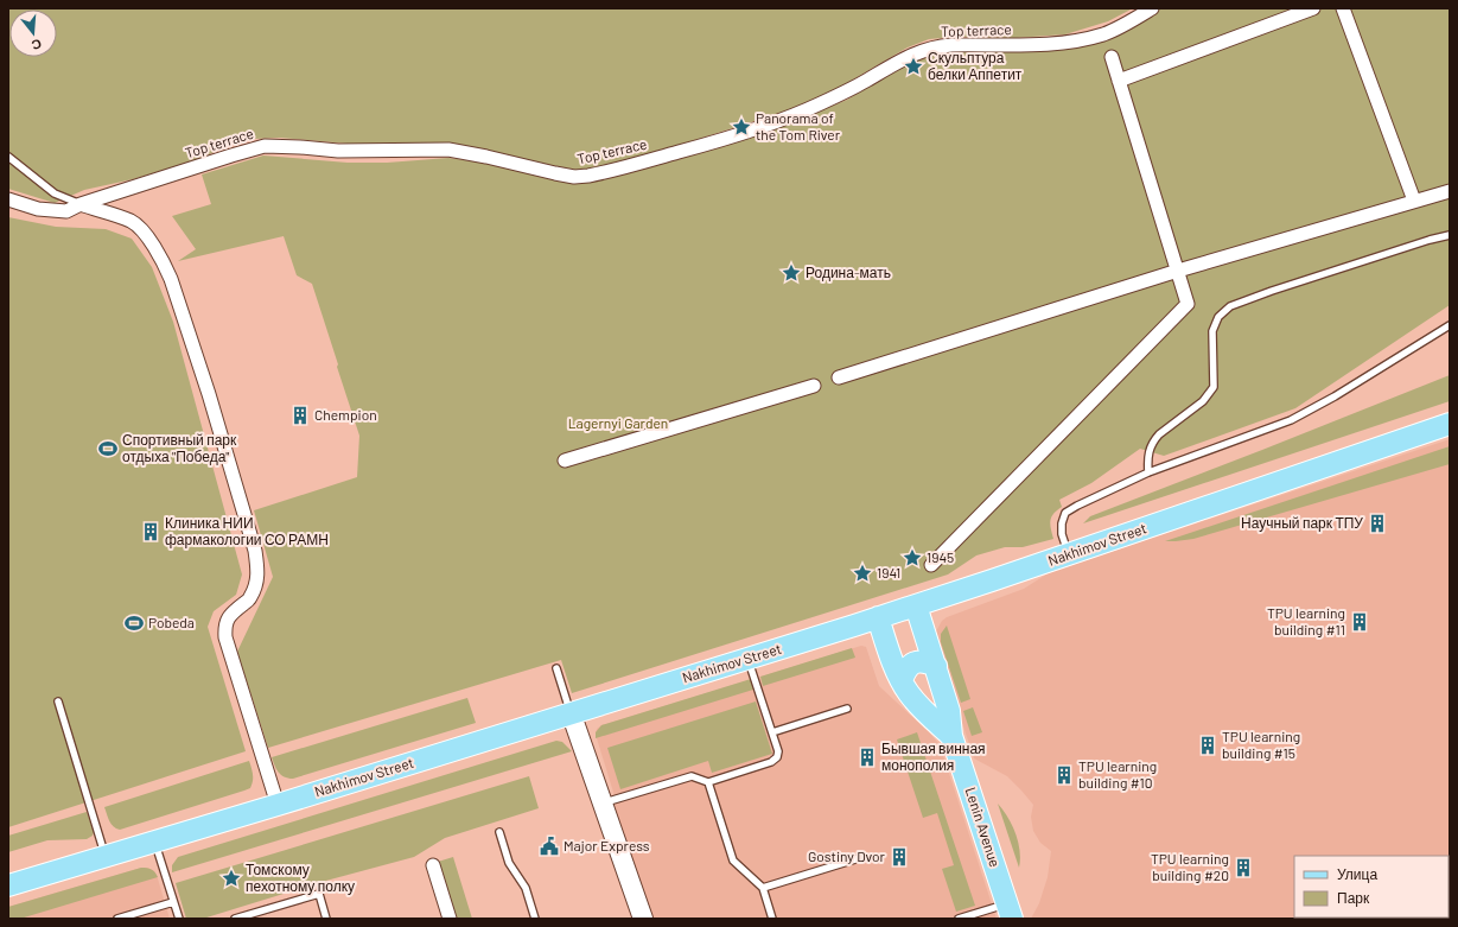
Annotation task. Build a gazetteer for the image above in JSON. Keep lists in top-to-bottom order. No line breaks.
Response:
{"streets":{"main road":["Nakhimov Street","Lenin Avenue"],"street":["Top terrace"]},"crossings":[["Nakhimov Street","Lenin Avenue"]],"parks":["Lagernyi Garden"],"places":{"place":["Скульптура белки Аппетит","Panorama of the Tom River","Родина-мать","1945","1941","Томскому пехотному полку"],"building":["Chempion","Научный парк ТПУ","Клиника НИИ фармакологии СО РАМН","TPU learning building #11","TPU learning building #15","Бывшая винная монополия","TPU learning building #10","Gostiny Dvor","TPU learning building #20"],"sports":["Спортивный парк отдыха \"Победа\"","Pobeda"],"public building":["Major Express"]},"legend":["Улица","Парк"],"north":"bottom"}
